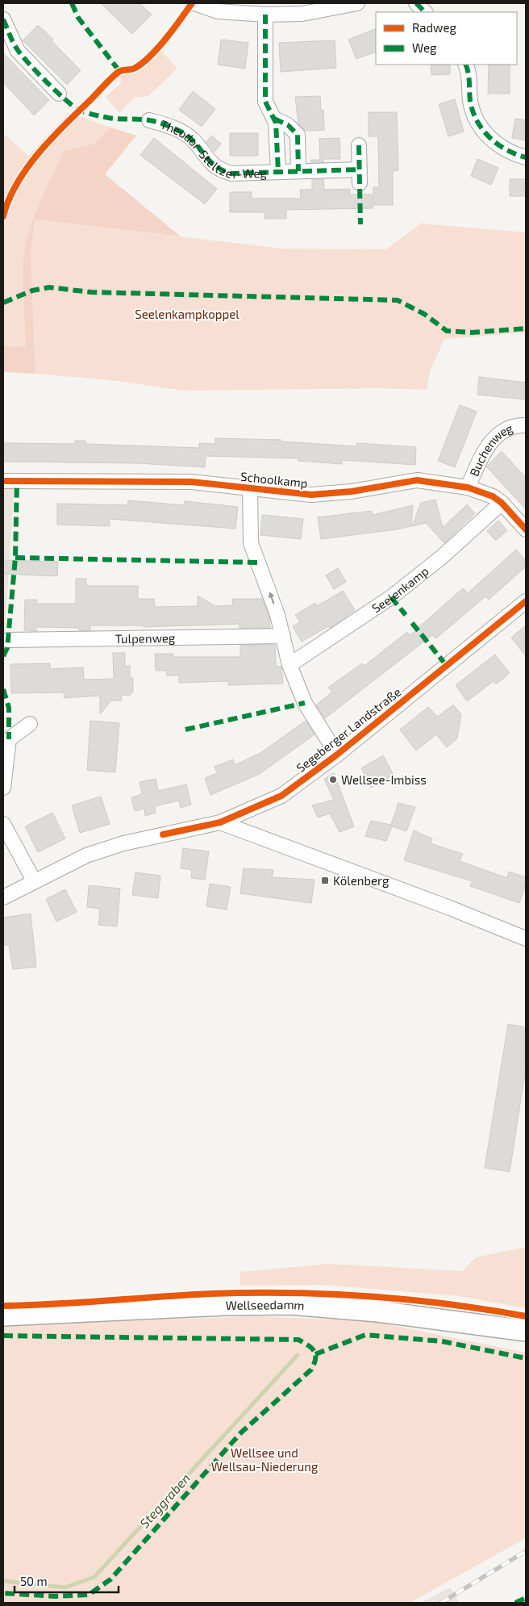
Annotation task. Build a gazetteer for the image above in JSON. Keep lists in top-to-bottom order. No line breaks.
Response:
{"streets":{"main road":["Wellseedamm"],"street":["Theodor-Steltzer-Weg","Buchenweg","Schoolkamp","Seelenkamp","Tulpenweg","Segeberger Landstraße"]},"crossings":[["Buchenweg","Schoolkamp"],["Schoolkamp","Seelenkamp"]],"water":["Steggraben"],"parks":["Seelenkampkoppel","Wellsee und Wellsau-Niederung"],"places":{"other":["Wellsee-Imbiss"],"transit":["Kölenberg"]},"legend":["Radweg","Weg"],"scale_bar":"50 m"}
